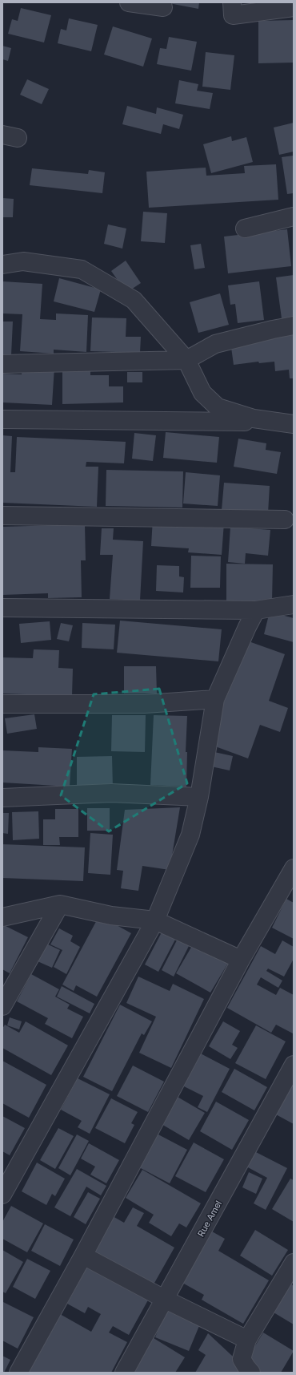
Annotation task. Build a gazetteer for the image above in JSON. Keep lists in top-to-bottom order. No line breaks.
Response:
{"streets":{"street":["Rue Amel"]}}
